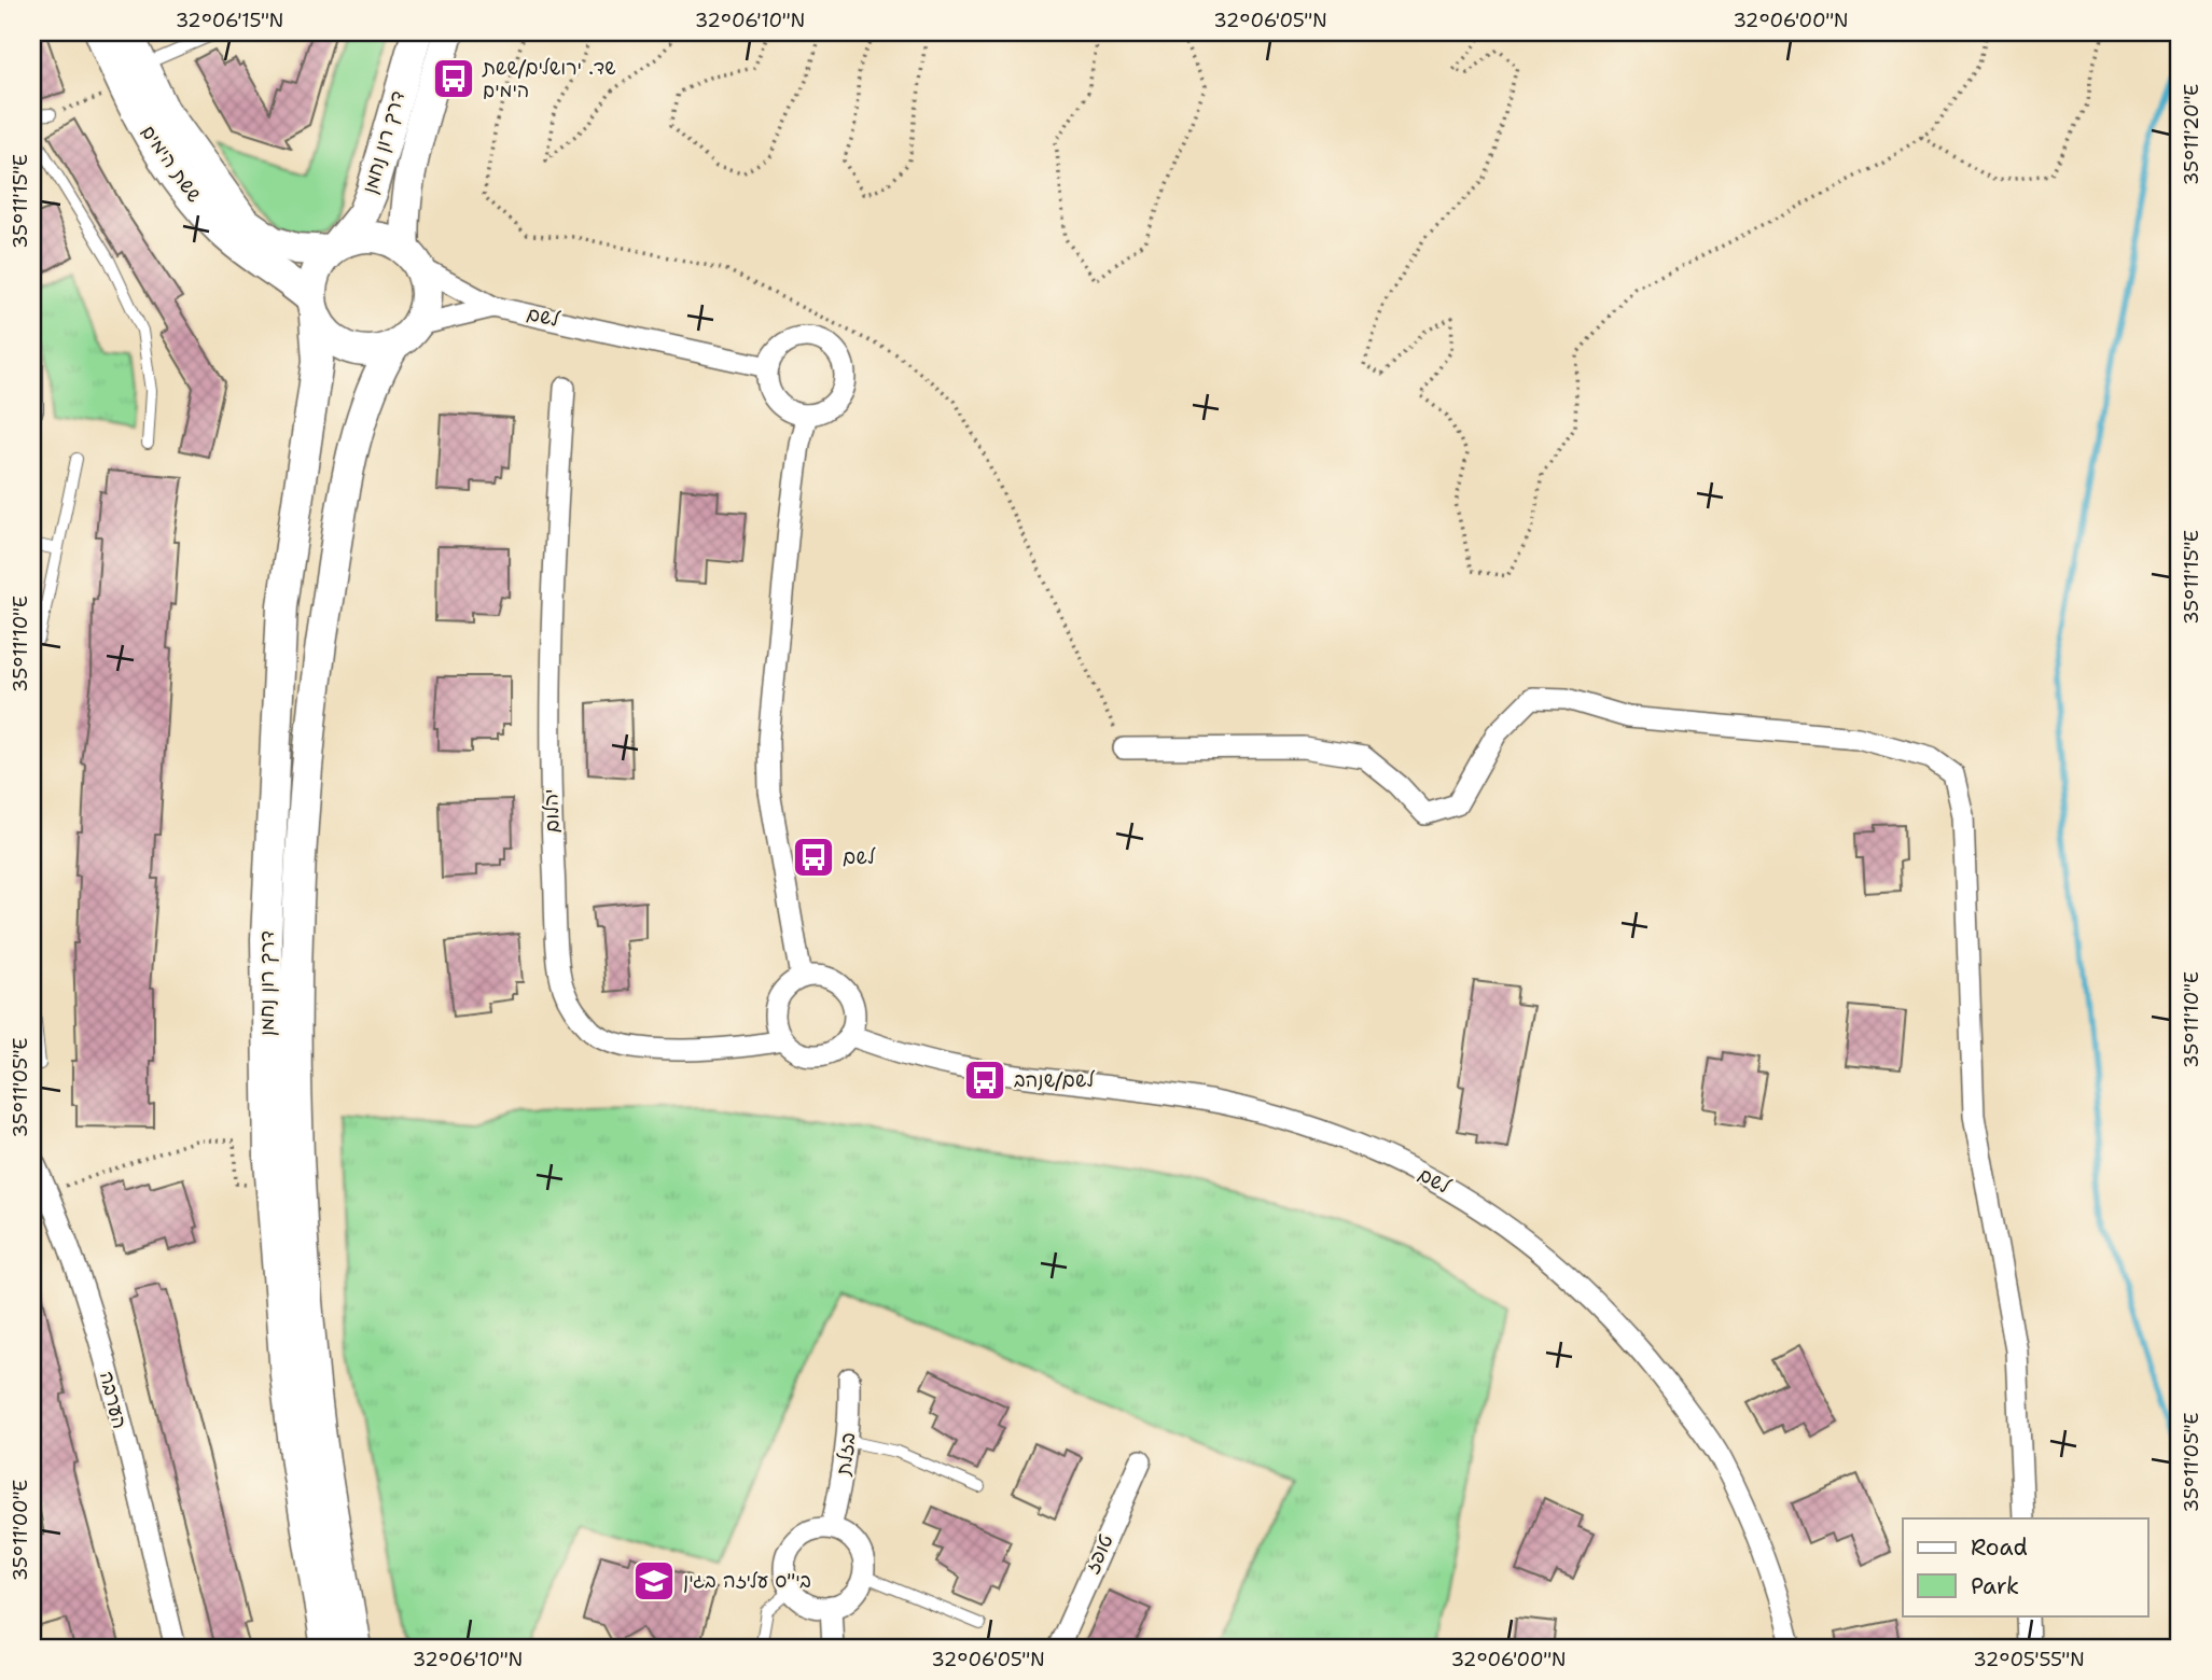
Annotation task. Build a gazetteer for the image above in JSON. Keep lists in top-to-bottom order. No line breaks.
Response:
{"streets":{"main road":["דרך רון נחמן","ששת הימים"],"street":["לשם","יהלום","הערבה","בזלת","טופז"]},"crossings":[["דרך רון נחמן","ששת הימים"],["דרך רון נחמן","לשם"],["ששת הימים","לשם"],["לשם","יהלום"]],"places":{"bus stop":["שד. ירושלים/ששת הימים","לשם","לשם/שנהב"],"school or university":["בי\"ס עליזה בגין"]},"legend":["Road","Park"],"coordinates":["32°06'15\"N","32°06'10\"N","32°06'05\"N","32°06'00\"N","35°11'20\"E","35°11'15\"E","35°11'10\"E","35°11'05\"E","35°11'00\"E","32°05'55\"N"]}
